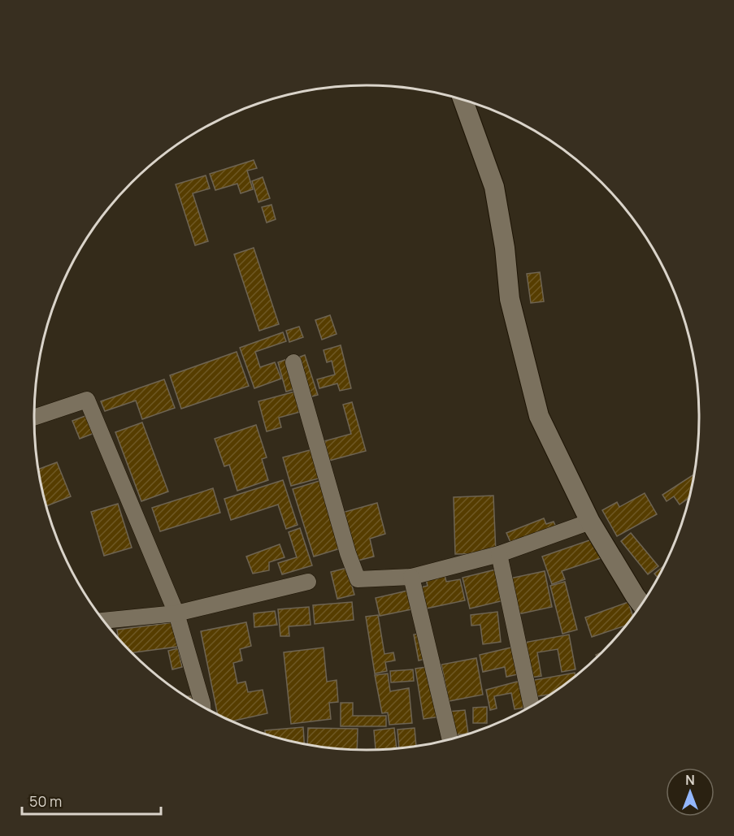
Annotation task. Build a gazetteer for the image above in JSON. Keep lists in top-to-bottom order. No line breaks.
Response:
{"scale_bar":"50 m","north":"top"}
